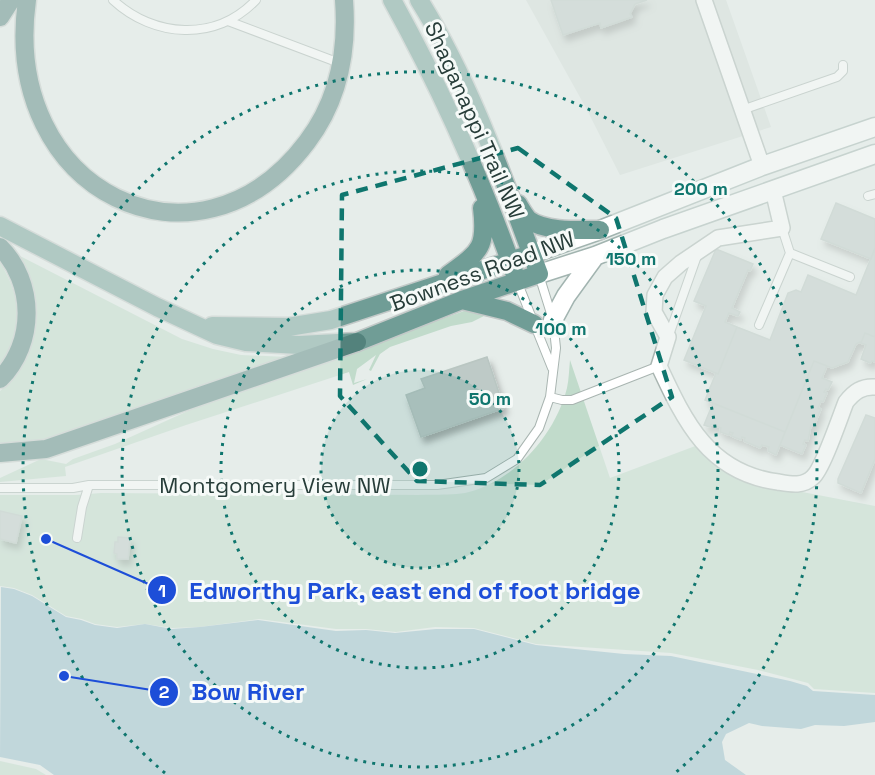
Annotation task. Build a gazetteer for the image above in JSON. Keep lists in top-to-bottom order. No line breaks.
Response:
{"streets":{"main road":["Shaganappi Trail NW","Bowness Road NW"],"lane":["Montgomery View NW"]},"crossings":[["Shaganappi Trail NW","Bowness Road NW"],["Shaganappi Trail NW","Montgomery View NW"],["Bowness Road NW","Montgomery View NW"]],"places":["Edworthy Park, east end of foot bridge","Bow River"],"rings":["200 m","150 m","100 m","50 m"]}
